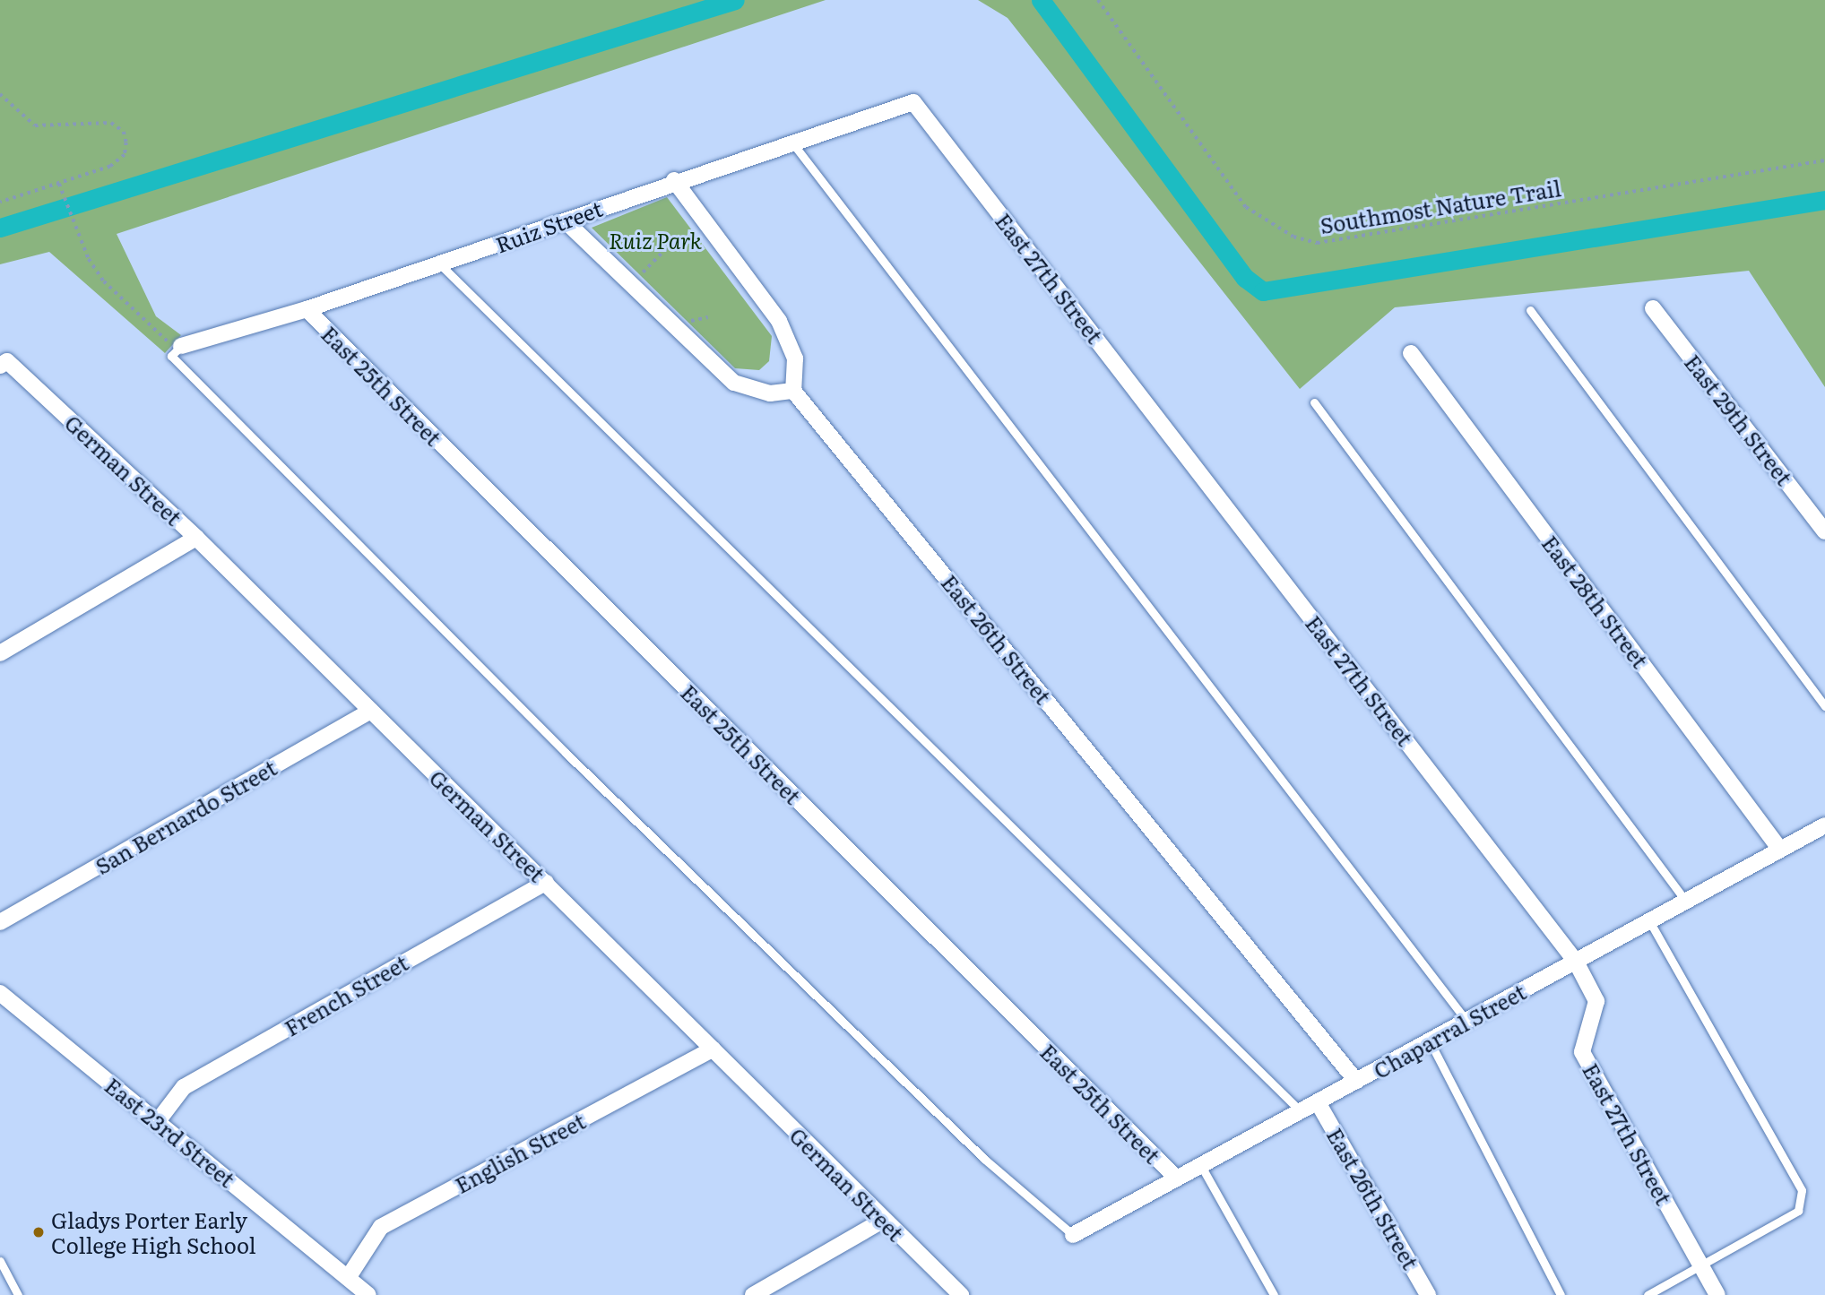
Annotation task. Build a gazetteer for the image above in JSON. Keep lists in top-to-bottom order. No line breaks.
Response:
{"streets":{"street":["Ruiz Street","East 27th Street","East 25th Street","East 29th Street","German Street","East 28th Street","East 26th Street","San Bernardo Street","French Street","Chaparral Street","East 23rd Street","English Street"],"path":["Southmost Nature Trail"]},"crossings":[["Ruiz Street","East 27th Street"],["Ruiz Street","East 25th Street"],["East 27th Street","Chaparral Street"],["East 25th Street","Chaparral Street"],["German Street","San Bernardo Street"],["German Street","French Street"],["German Street","English Street"],["East 28th Street","Chaparral Street"],["East 26th Street","Chaparral Street"],["French Street","East 23rd Street"],["East 23rd Street","English Street"]],"parks":["Ruiz Park"],"places":["Gladys Porter Early College High School"]}
